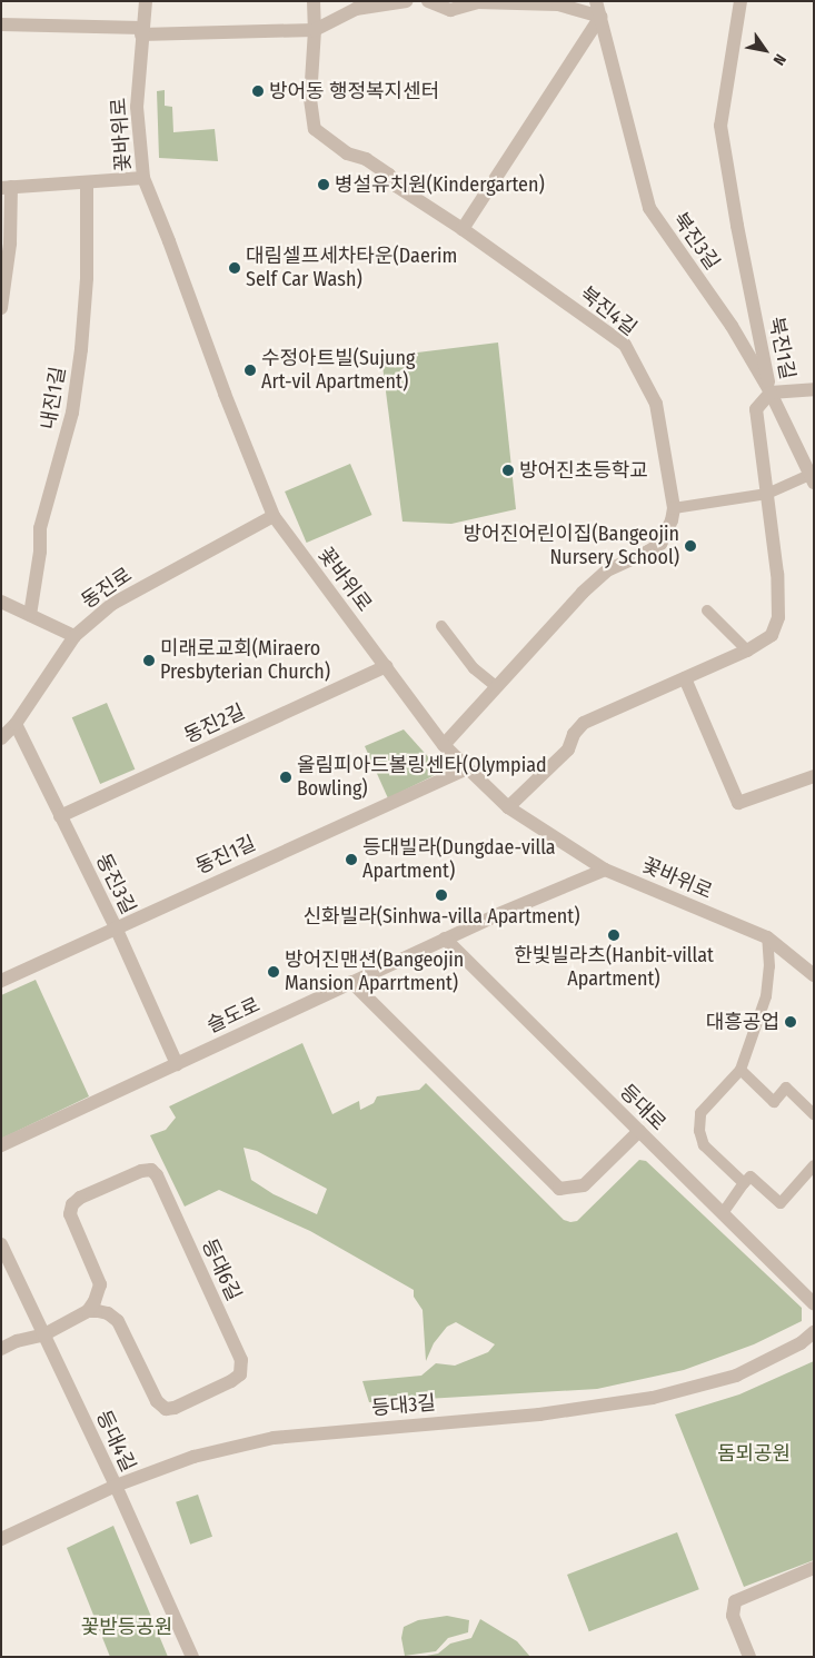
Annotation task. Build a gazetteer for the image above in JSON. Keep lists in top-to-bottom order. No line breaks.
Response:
{"streets":{"street":["꽃바위로","북진3길","북진4길","북진1길","내진1길","동진로","동진2길","동진1길","동진3길","슬도로","등대로","등대6길","등대3길","등대4길"]},"crossings":[["꽃바위로","북진4길"],["꽃바위로","북진1길"],["꽃바위로","동진로"],["꽃바위로","동진2길"],["꽃바위로","동진1길"],["꽃바위로","슬도로"],["북진3길","북진1길"],["동진로","동진3길"],["동진2길","동진3길"],["동진1길","동진3길"],["동진3길","슬도로"],["슬도로","등대로"],["등대3길","등대4길"]],"parks":["돔뫼공원","꽃받등공원"],"places":["방어동 행정복지센터","병설유치원(Kindergarten)","대림셀프세차타운(Daerim Self Car Wash)","수정아트빌(Sujung Art-vil Apartment)","방어진초등학교","방어진어린이집(Bangeojin Nursery School)","미래로교회(Miraero Presbyterian Church)","올림피아드볼링센타(Olympiad Bowling)","등대빌라(Dungdae-villa Apartment)","신화빌라(Sinhwa-villa Apartment)","한빛빌라츠(Hanbit-villat Apartment)","방어진맨션(Bangeojin Mansion Aparrtment)","대흥공업"],"north":"bottom right"}
